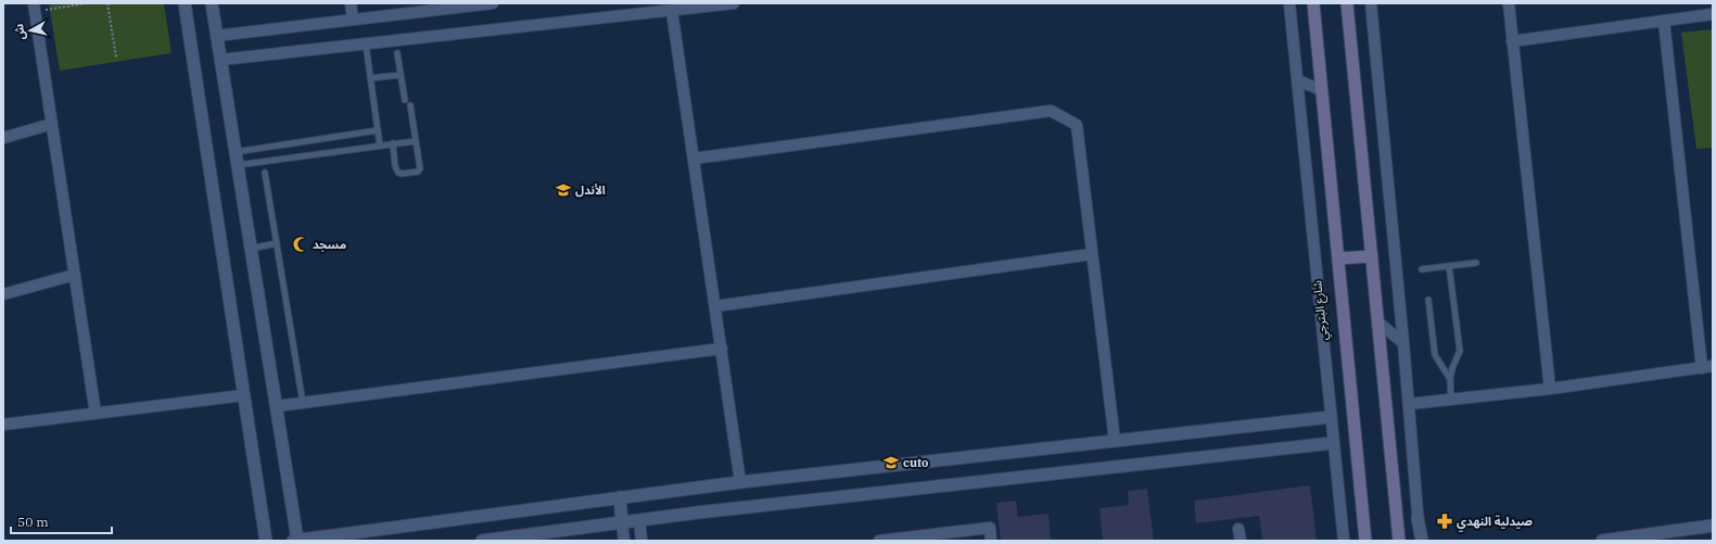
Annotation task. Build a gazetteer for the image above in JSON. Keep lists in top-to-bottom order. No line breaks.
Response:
{"streets":{"main road":["شارع البترجي"]},"places":{"school or university":["الأندل","cuto"],"mosque":["مسجد"],"pharmacy":["صيدلية النهدي"]},"scale_bar":"50 m","north":"left"}
